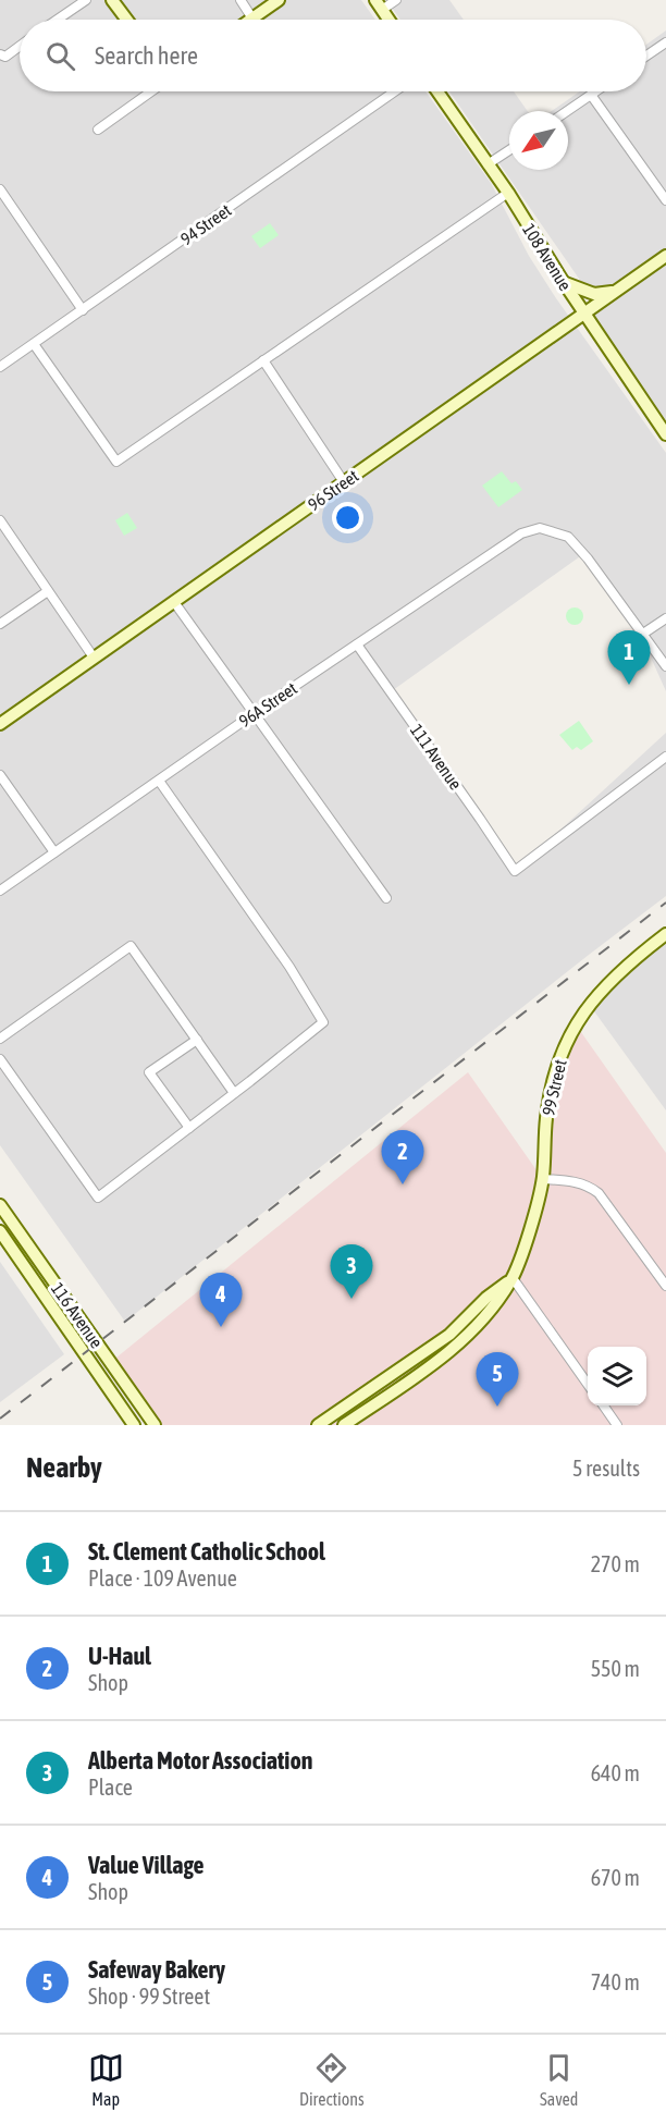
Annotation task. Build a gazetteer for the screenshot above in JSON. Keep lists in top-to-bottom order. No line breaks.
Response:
{"streets":{"street":["94 Street","108 Avenue","96 Street","96A Street","111 Avenue","99 Street","116 Avenue"]},"crossings":[["108 Avenue","96 Street"],["96A Street","111 Avenue"]],"north":"bottom left","page":{"search":"Search here","pins":["1","2","3","4","5"],"heading":["Nearby","5 results"],"list":[{"mark":"1","name":"St. Clement Catholic School","note":"Place · 109 Avenue","value":"270 m"},{"mark":"2","name":"U-Haul","note":"Shop","value":"550 m"},{"mark":"3","name":"Alberta Motor Association","note":"Place","value":"640 m"},{"mark":"4","name":"Value Village","note":"Shop","value":"670 m"},{"mark":"5","name":"Safeway Bakery","note":"Shop · 99 Street","value":"740 m"}],"nav":["Map","Directions","Saved"]}}
